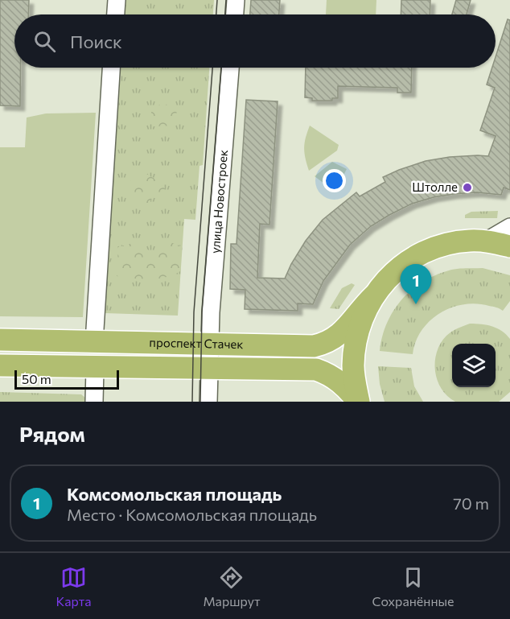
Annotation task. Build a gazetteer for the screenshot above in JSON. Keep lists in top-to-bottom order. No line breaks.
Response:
{"streets":{"main road":["проспект Стачек"],"street":["улица Новостроек"]},"crossings":[["улица Новостроек","проспект Стачек"]],"places":["Штолле"],"scale_bar":"50 m","page":{"search":"Поиск","pins":"1","scale":"50 m","heading":"Рядом","list":[{"mark":"1","name":"Комсомольская площадь","note":"Место · Комсомольская площадь","value":"70 m"}],"nav":["Карта","Маршрут","Сохранённые"]}}
